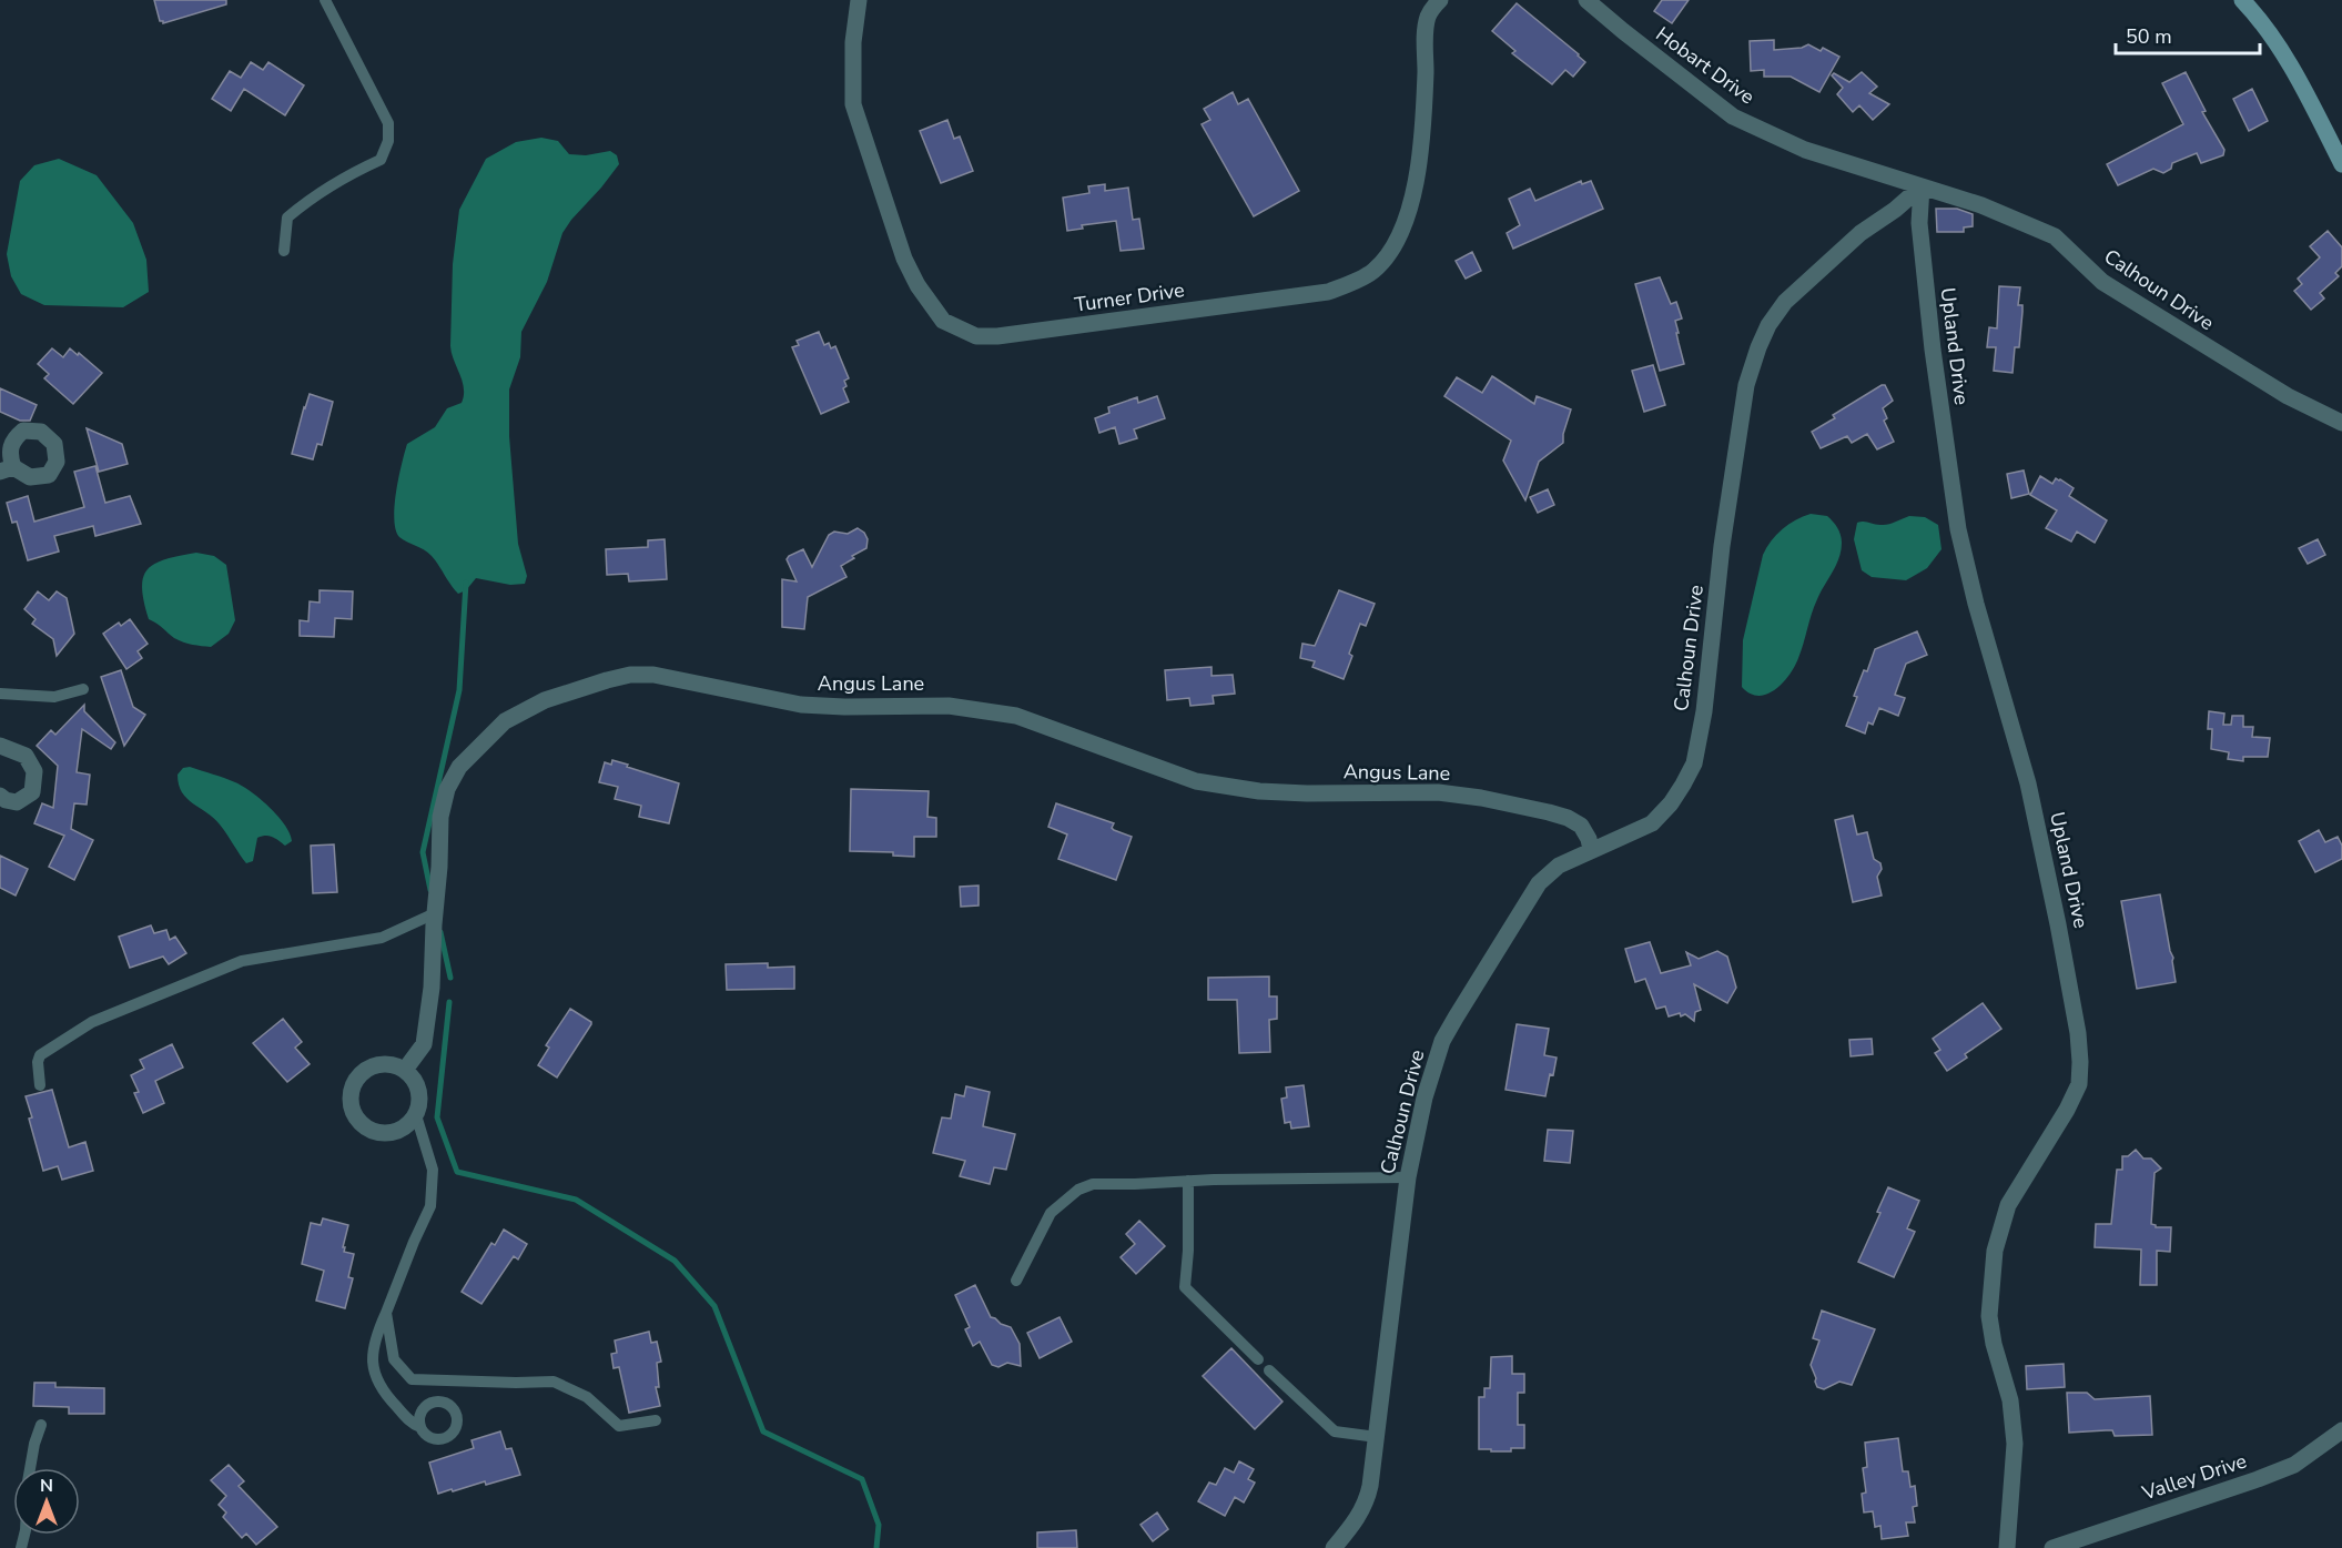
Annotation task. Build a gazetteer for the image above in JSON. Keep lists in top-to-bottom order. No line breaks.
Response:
{"streets":{"street":["Hobart Drive","Calhoun Drive","Turner Drive","Upland Drive","Angus Lane","Valley Drive"]},"crossings":[["Hobart Drive","Calhoun Drive"],["Hobart Drive","Upland Drive"],["Calhoun Drive","Upland Drive"],["Calhoun Drive","Angus Lane"]],"scale_bar":"50 m","north":"top"}
